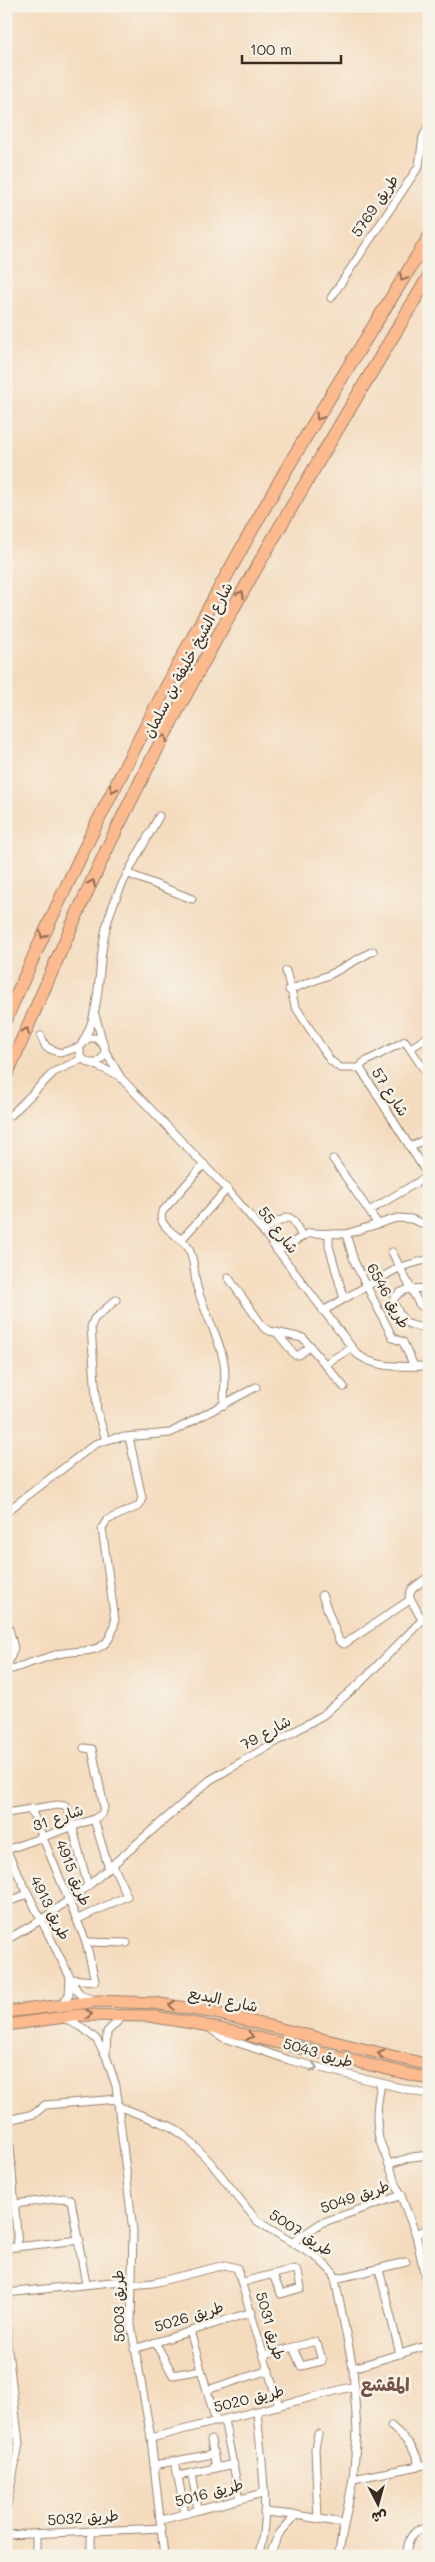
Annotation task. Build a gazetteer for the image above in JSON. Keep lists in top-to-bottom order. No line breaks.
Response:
{"streets":{"highway":["شارع الشيخ خليفة بن سلمان"],"main road":["شارع البديع"],"street":["طريق 5769","شارع 57","شارع 55","طريق 6546","شارع 79","شارع 31","طريق 4915","طريق 4913","طريق 5043","طريق 5049","طريق 5007","طريق 5003","طريق 5026","طريق 5031","طريق 5020","طريق 5016","طريق 5032"]},"crossings":[["شارع 55","طريق 6546"],["شارع 79","طريق 4915"],["شارع 79","طريق 4913"],["شارع 31","طريق 4915"],["شارع 31","طريق 4913"],["طريق 4915","طريق 4913"],["طريق 4913","شارع البديع"],["شارع البديع","طريق 5043"],["شارع البديع","طريق 5003"],["طريق 5043","طريق 5049"],["طريق 5049","طريق 5007"],["طريق 5007","طريق 5003"],["طريق 5007","طريق 5020"],["طريق 5003","طريق 5026"],["طريق 5003","طريق 5031"],["طريق 5003","طريق 5020"],["طريق 5003","طريق 5016"],["طريق 5003","طريق 5032"],["طريق 5026","طريق 5031"],["طريق 5031","طريق 5020"]],"one_way":["طريق 5043"],"districts":["المقشع"],"scale_bar":"100 m","north":"bottom"}
